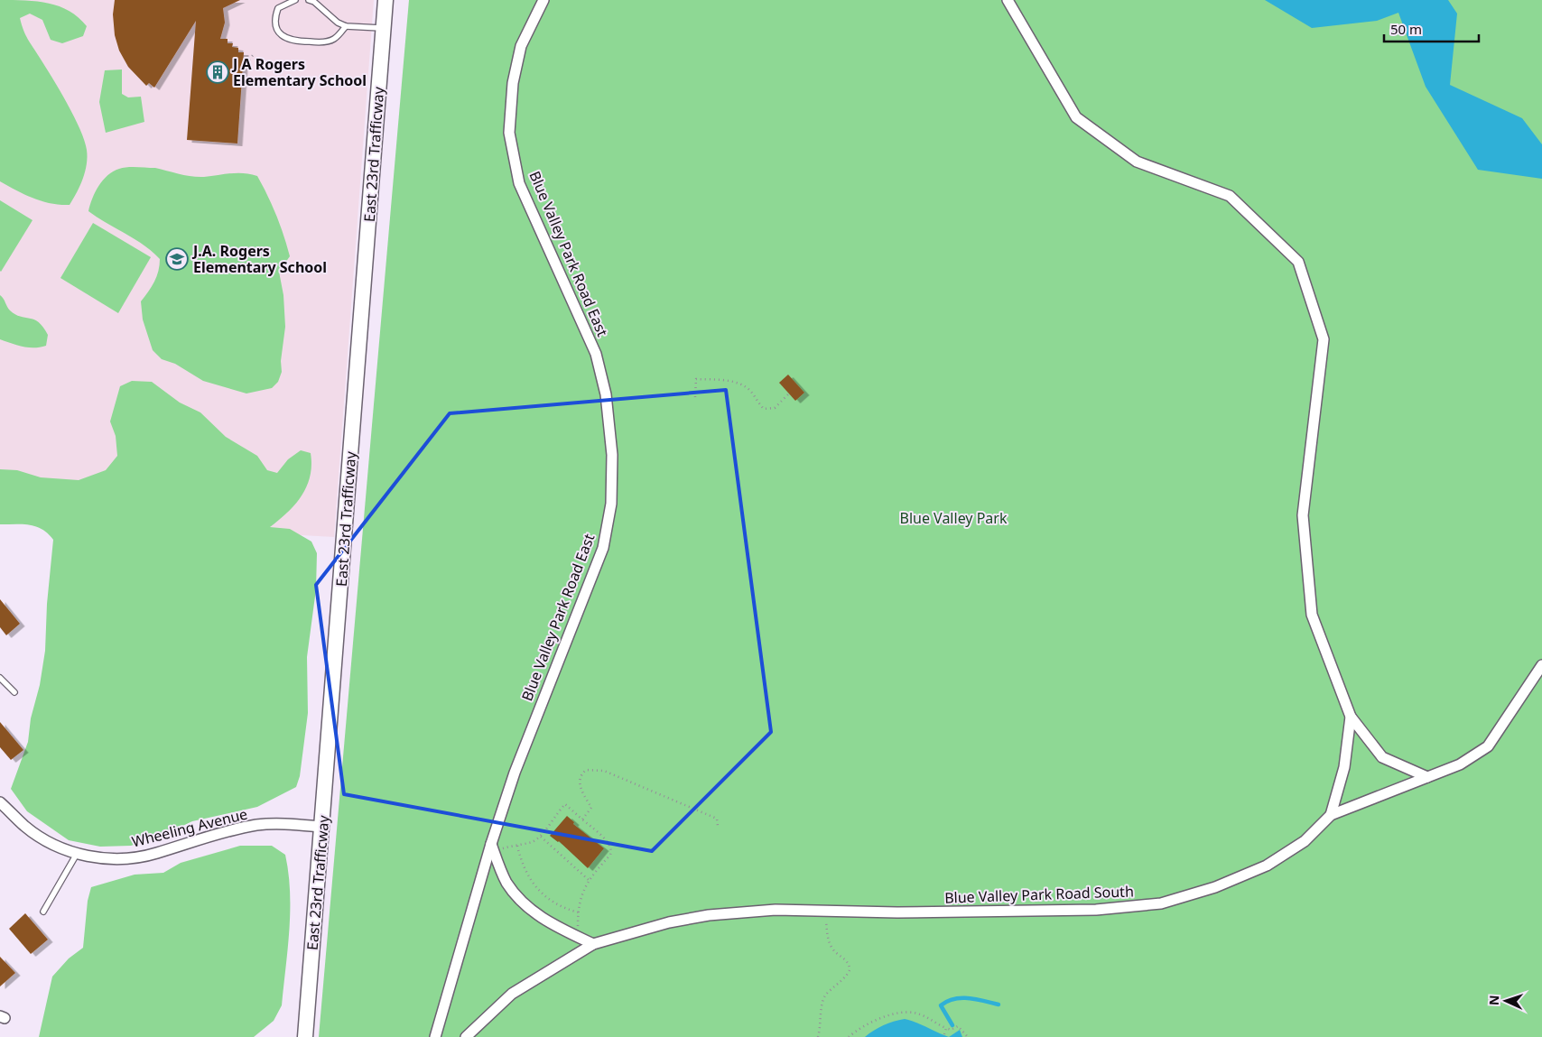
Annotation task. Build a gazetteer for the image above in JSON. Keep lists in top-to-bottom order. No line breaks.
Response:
{"streets":{"main road":["East 23rd Trafficway"],"street":["Blue Valley Park Road East","Wheeling Avenue","Blue Valley Park Road South"]},"crossings":[["East 23rd Trafficway","Wheeling Avenue"]],"parks":["Blue Valley Park"],"places":{"building":["J A Rogers Elementary School"],"school or university":["J.A. Rogers Elementary School"]},"scale_bar":"50 m","north":"left"}
